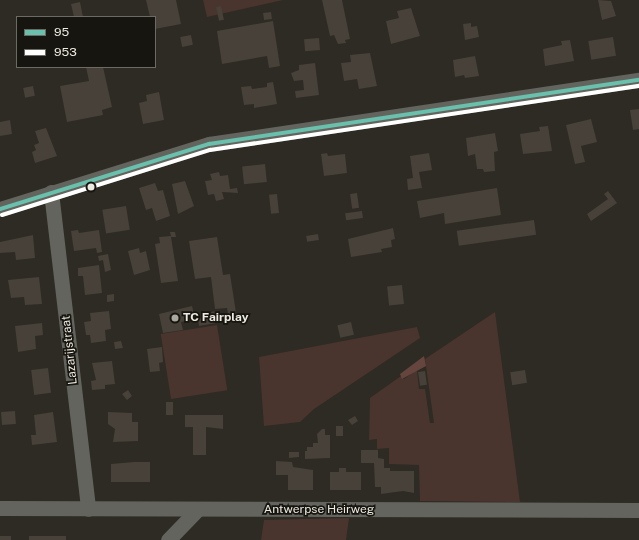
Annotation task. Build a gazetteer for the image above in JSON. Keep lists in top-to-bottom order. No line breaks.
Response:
{"streets":{"street":["Lazarijstraat","Antwerpse Heirweg"]},"crossings":[["Lazarijstraat","Antwerpse Heirweg"]],"places":["TC Fairplay"],"lines":["transit line 95","transit line 953"],"legend":["95","953"]}
